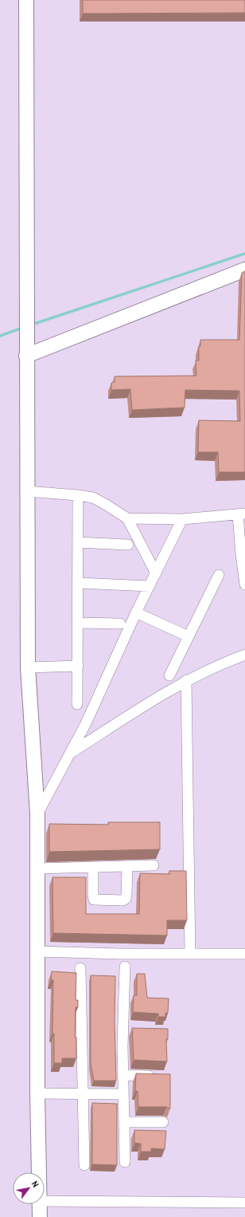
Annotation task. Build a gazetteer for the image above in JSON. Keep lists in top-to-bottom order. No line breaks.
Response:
{"north":"top right"}
